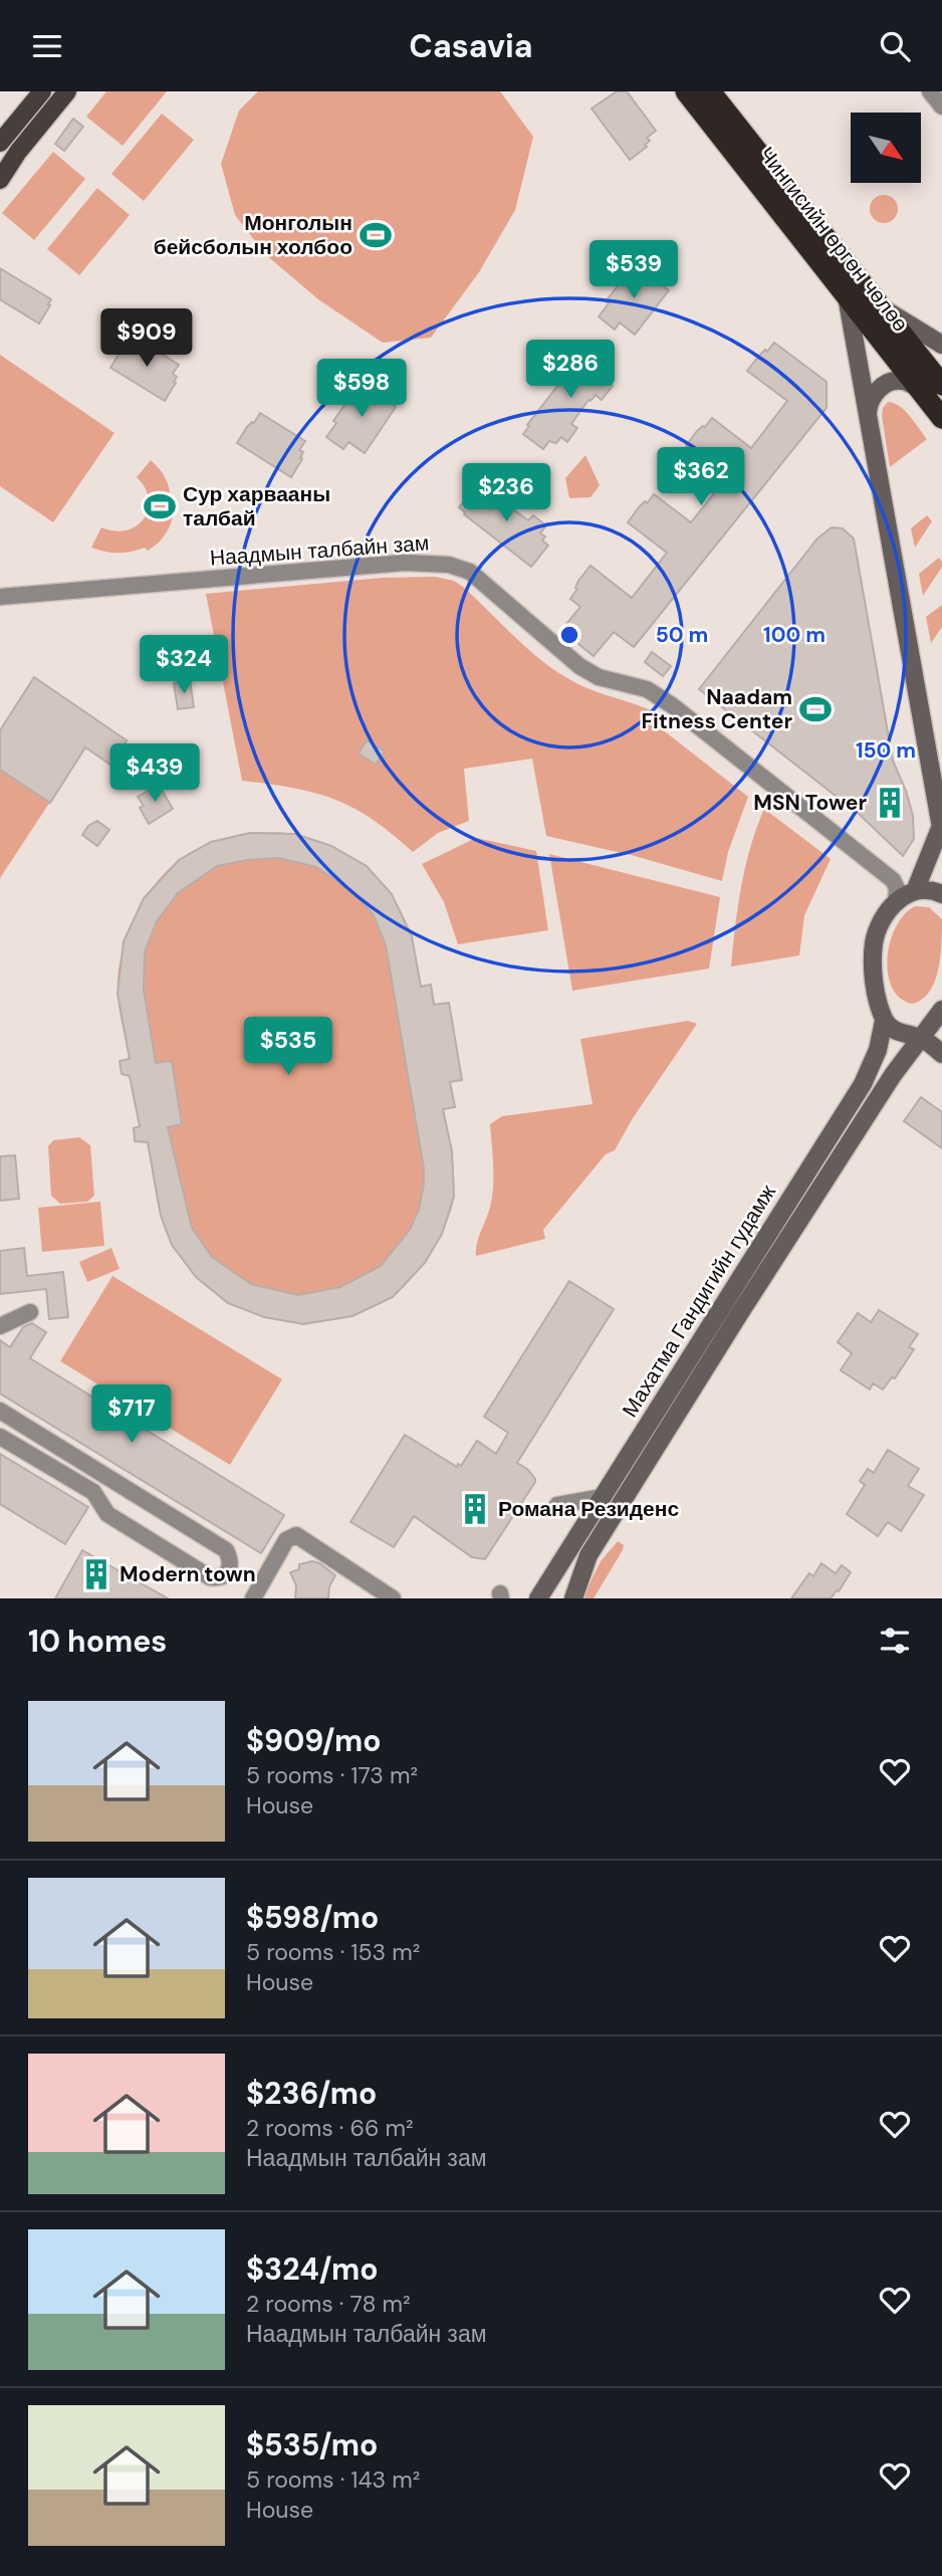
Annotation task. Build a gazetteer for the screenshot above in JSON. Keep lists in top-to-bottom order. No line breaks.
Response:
{"streets":{"highway":["Чингисийн өргөн чөлөө"],"main road":["Махатма Гандигийн гудамж"],"street":["Наадмын талбайн зам"]},"places":{"sports":["Монголын бейсболын холбоо","Сур харвааны талбай","Naadam Fitness Center"],"building":["MSN Tower","Романа Резиденс","Modern town"]},"north":"bottom right","page":{"header":"Casavia","price":["$539","$909","$286","$598","$362","$236","$324","$439","$535","$717"],"heading":"10 homes","list":[{"name":"$909/mo","note":"5 rooms · 173 m² · House"},{"name":"$598/mo","note":"5 rooms · 153 m² · House"},{"name":"$236/mo","note":"2 rooms · 66 m² · Наадмын талбайн зам"},{"name":"$324/mo","note":"2 rooms · 78 m² · Наадмын талбайн зам"},{"name":"$535/mo","note":"5 rooms · 143 m² · House"}]},"rings":["50 m","100 m","150 m"]}
